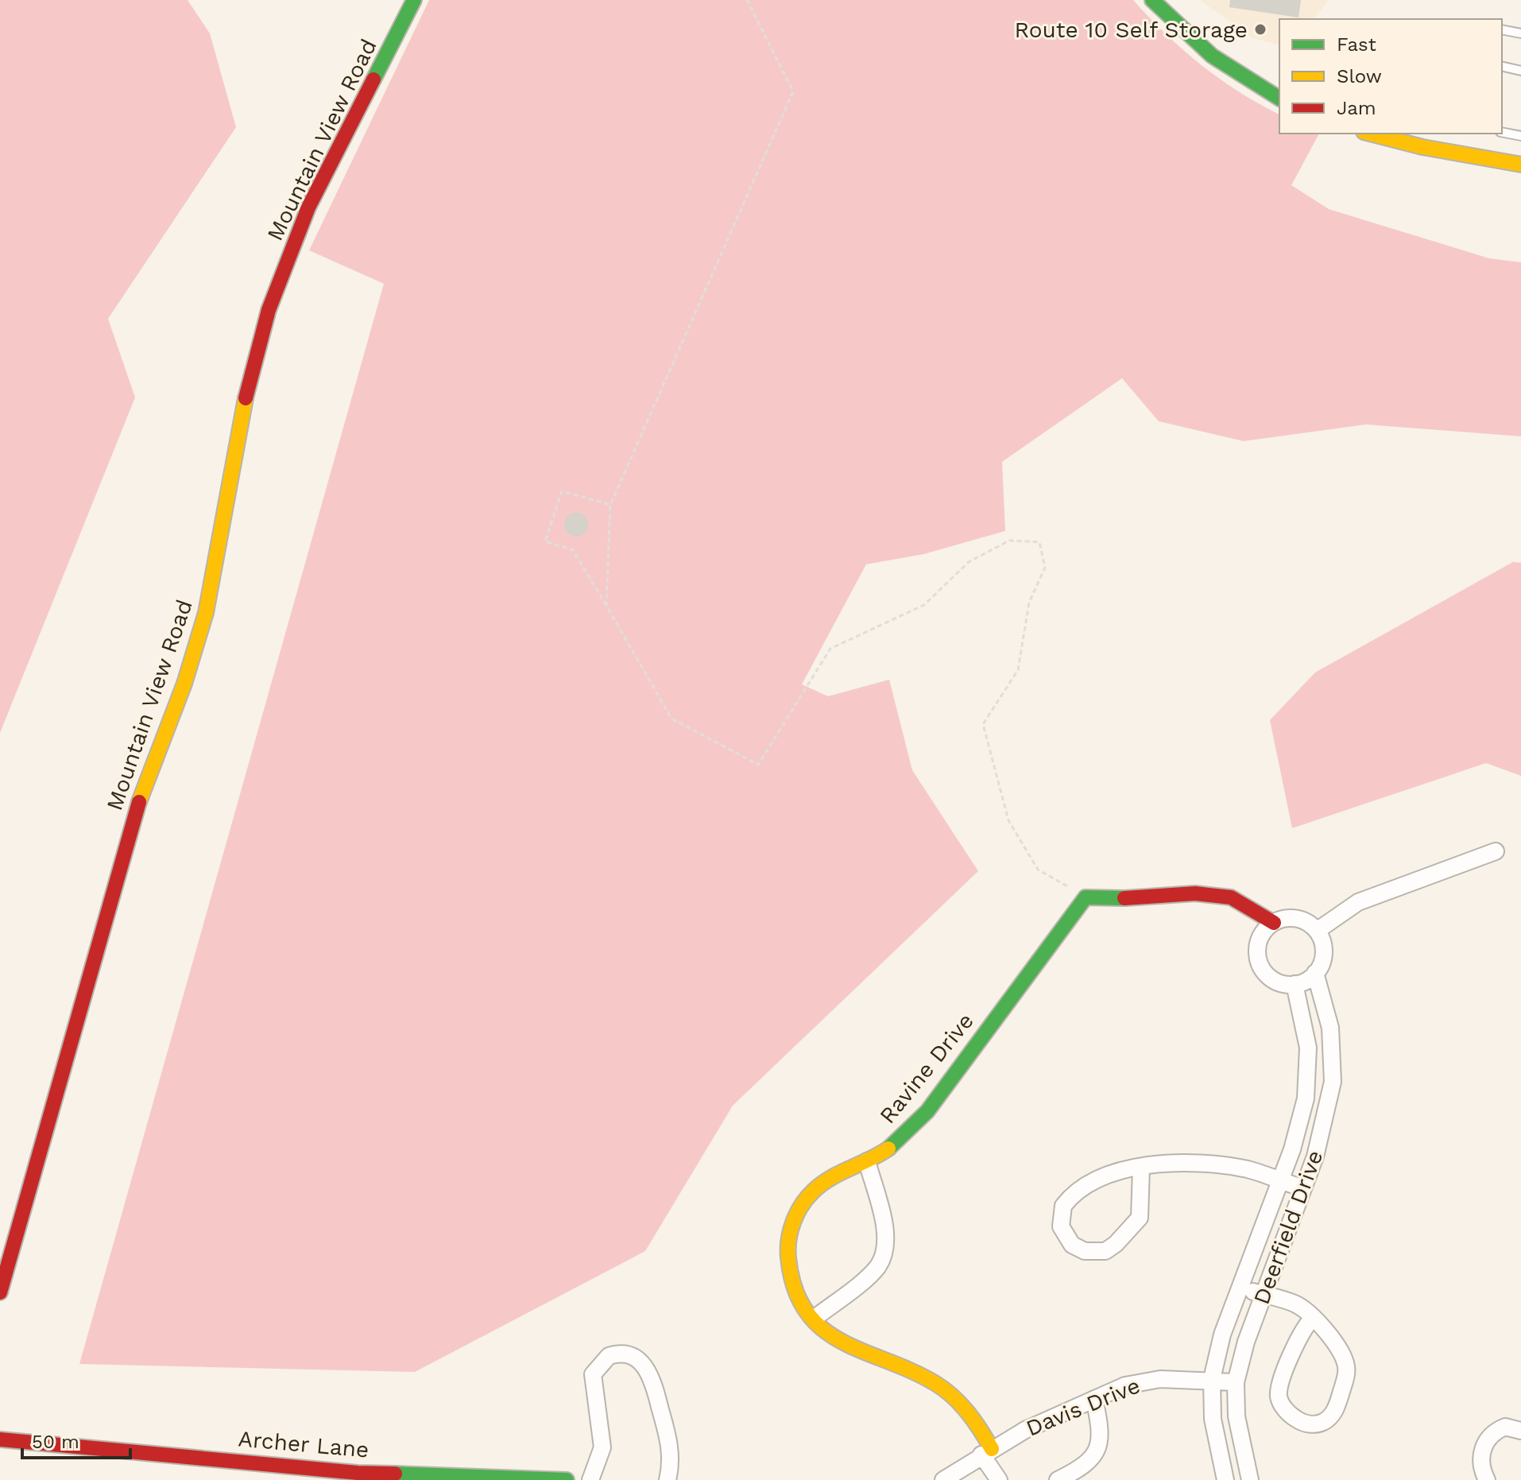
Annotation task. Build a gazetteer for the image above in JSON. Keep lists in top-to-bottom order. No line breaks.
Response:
{"streets":{"street":["Mountain View Road","Ravine Drive","Deerfield Drive","Davis Drive","Archer Lane"]},"crossings":[["Ravine Drive","Davis Drive"],["Deerfield Drive","Davis Drive"]],"places":["Route 10 Self Storage"],"legend":["Fast","Slow","Jam"],"scale_bar":"50 m"}
